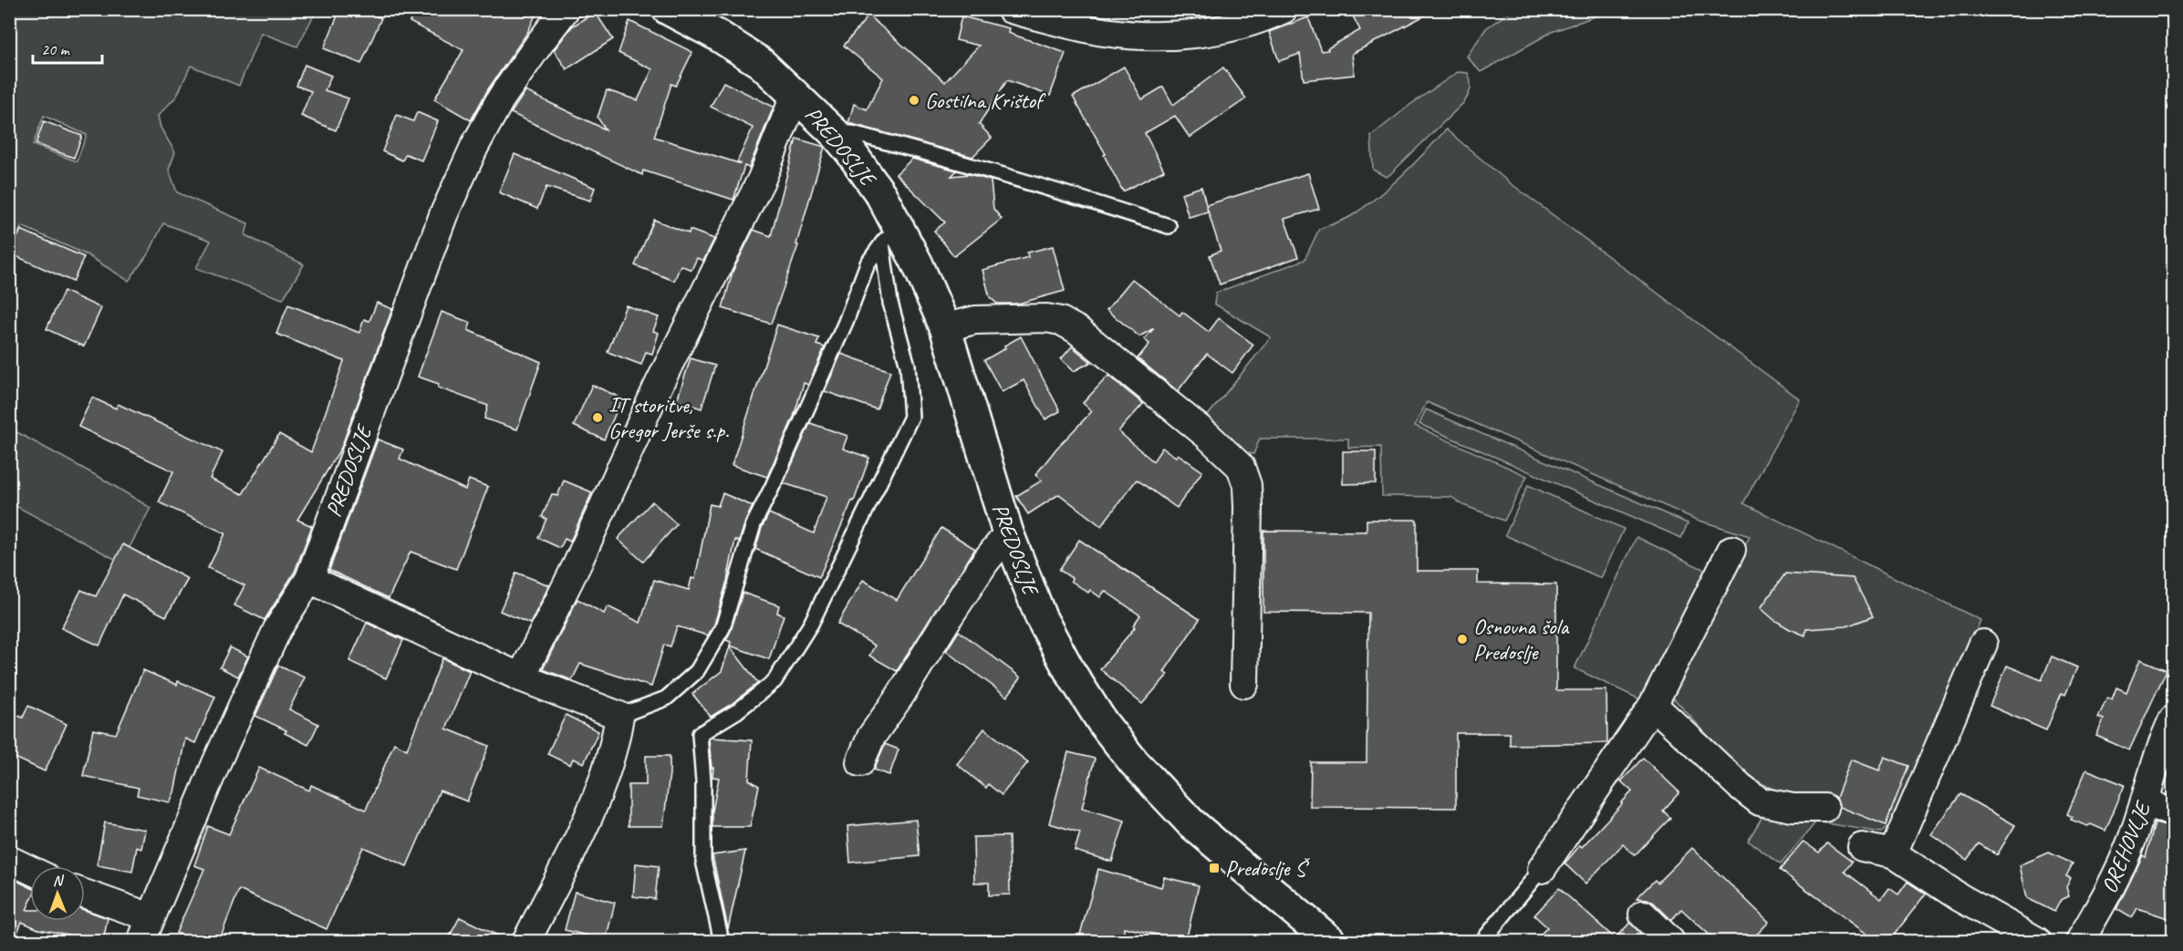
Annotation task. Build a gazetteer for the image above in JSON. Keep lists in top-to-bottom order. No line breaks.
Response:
{"streets":{"street":["PREDOSLJE","OREHOVLJE"]},"places":{"other":["Gostilna Krištof","IT storitve, Gregor Jerše s.p.","Osnovna šola Predoslje"],"transit":["Predoslje Š"]},"scale_bar":"20 m","north":"top"}
